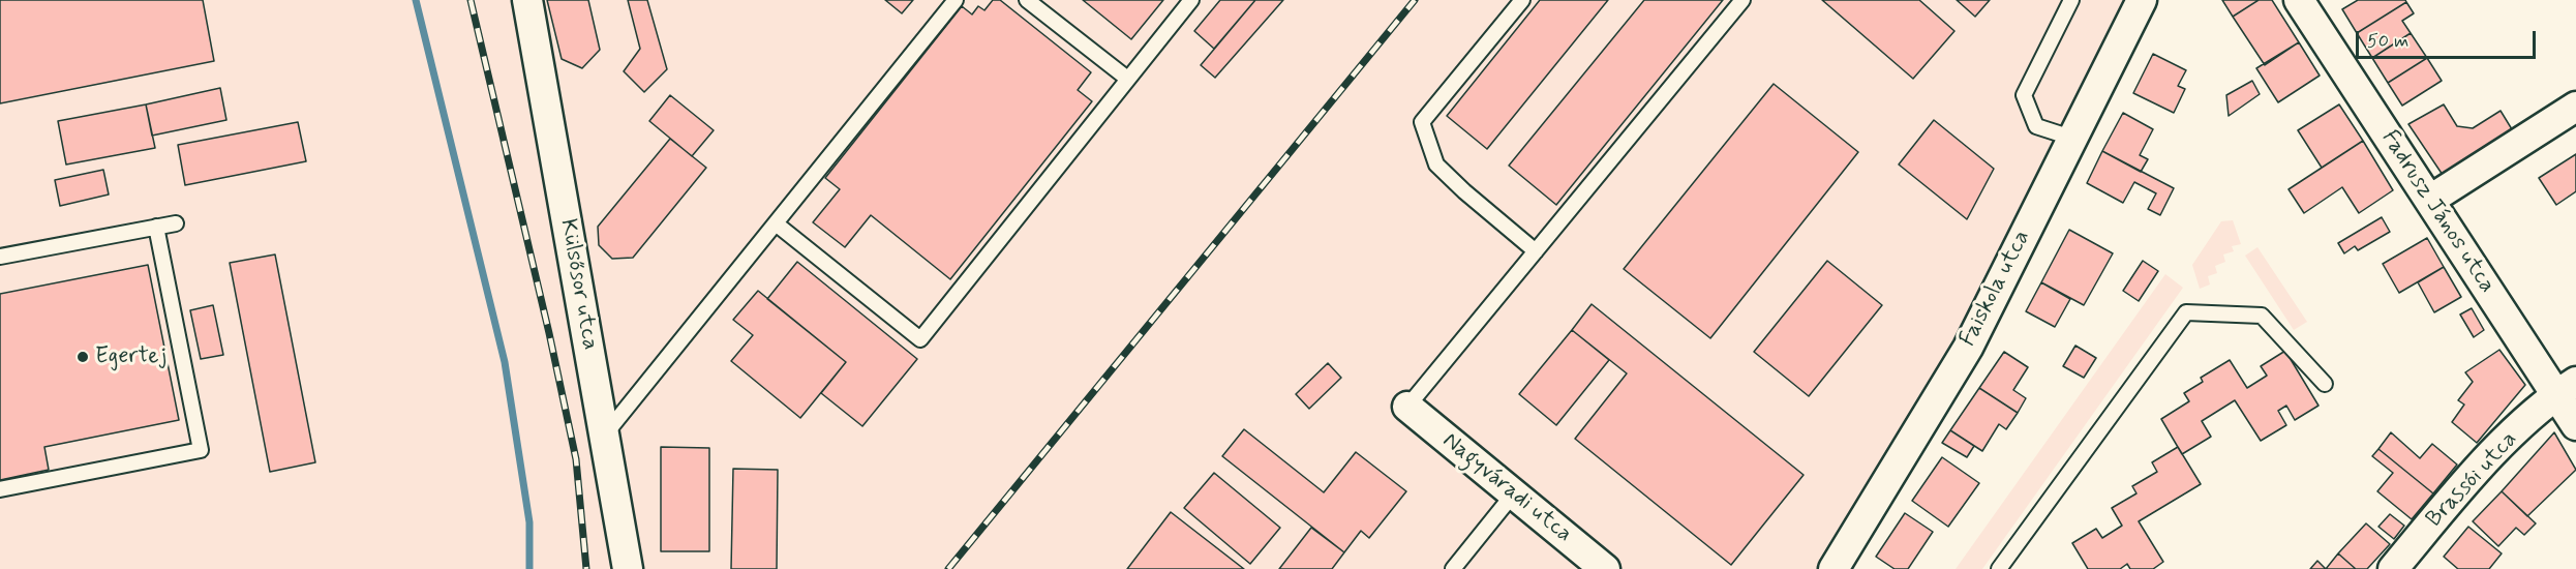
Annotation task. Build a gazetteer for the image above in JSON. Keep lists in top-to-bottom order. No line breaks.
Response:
{"streets":{"street":["Fadrusz János utca","Külsősor utca","Faiskola utca","Brassói utca","Nagyváradi utca"]},"crossings":[["Fadrusz János utca","Brassói utca"]],"places":["Egertej"],"scale_bar":"50 m"}
